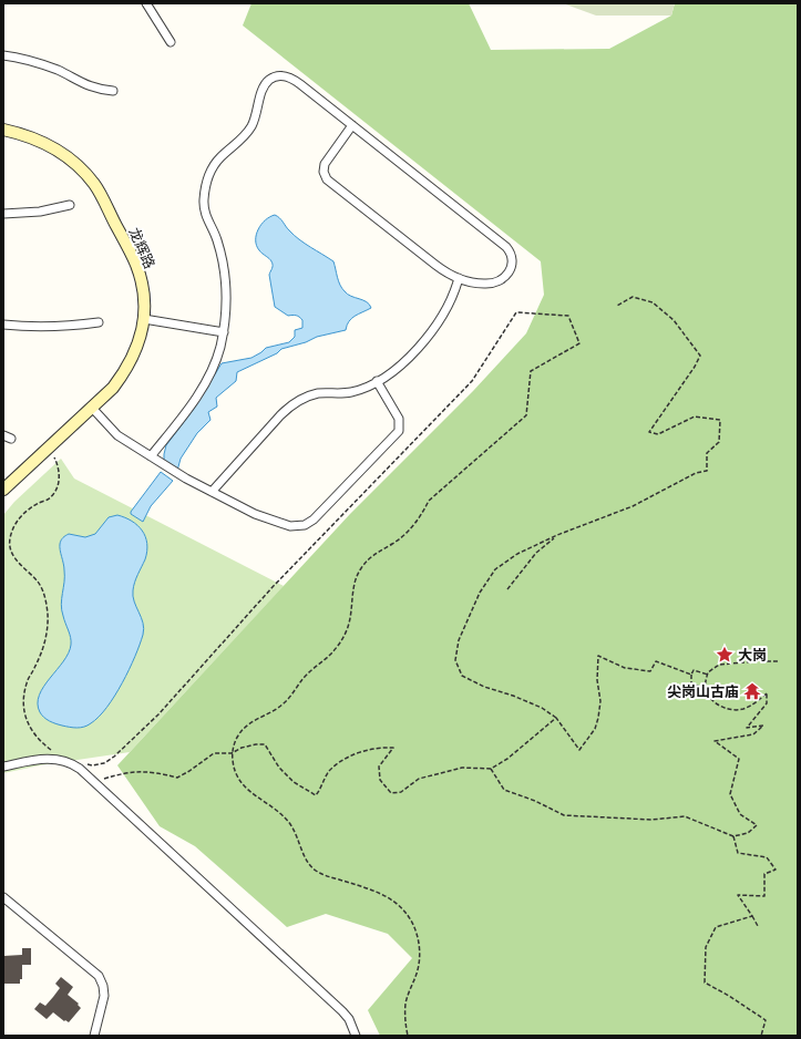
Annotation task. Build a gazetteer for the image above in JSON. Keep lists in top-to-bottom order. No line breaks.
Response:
{"streets":{"street":["龙辉路"]},"places":{"place":["大岗"],"temple":["尖岗山古庙"]}}
